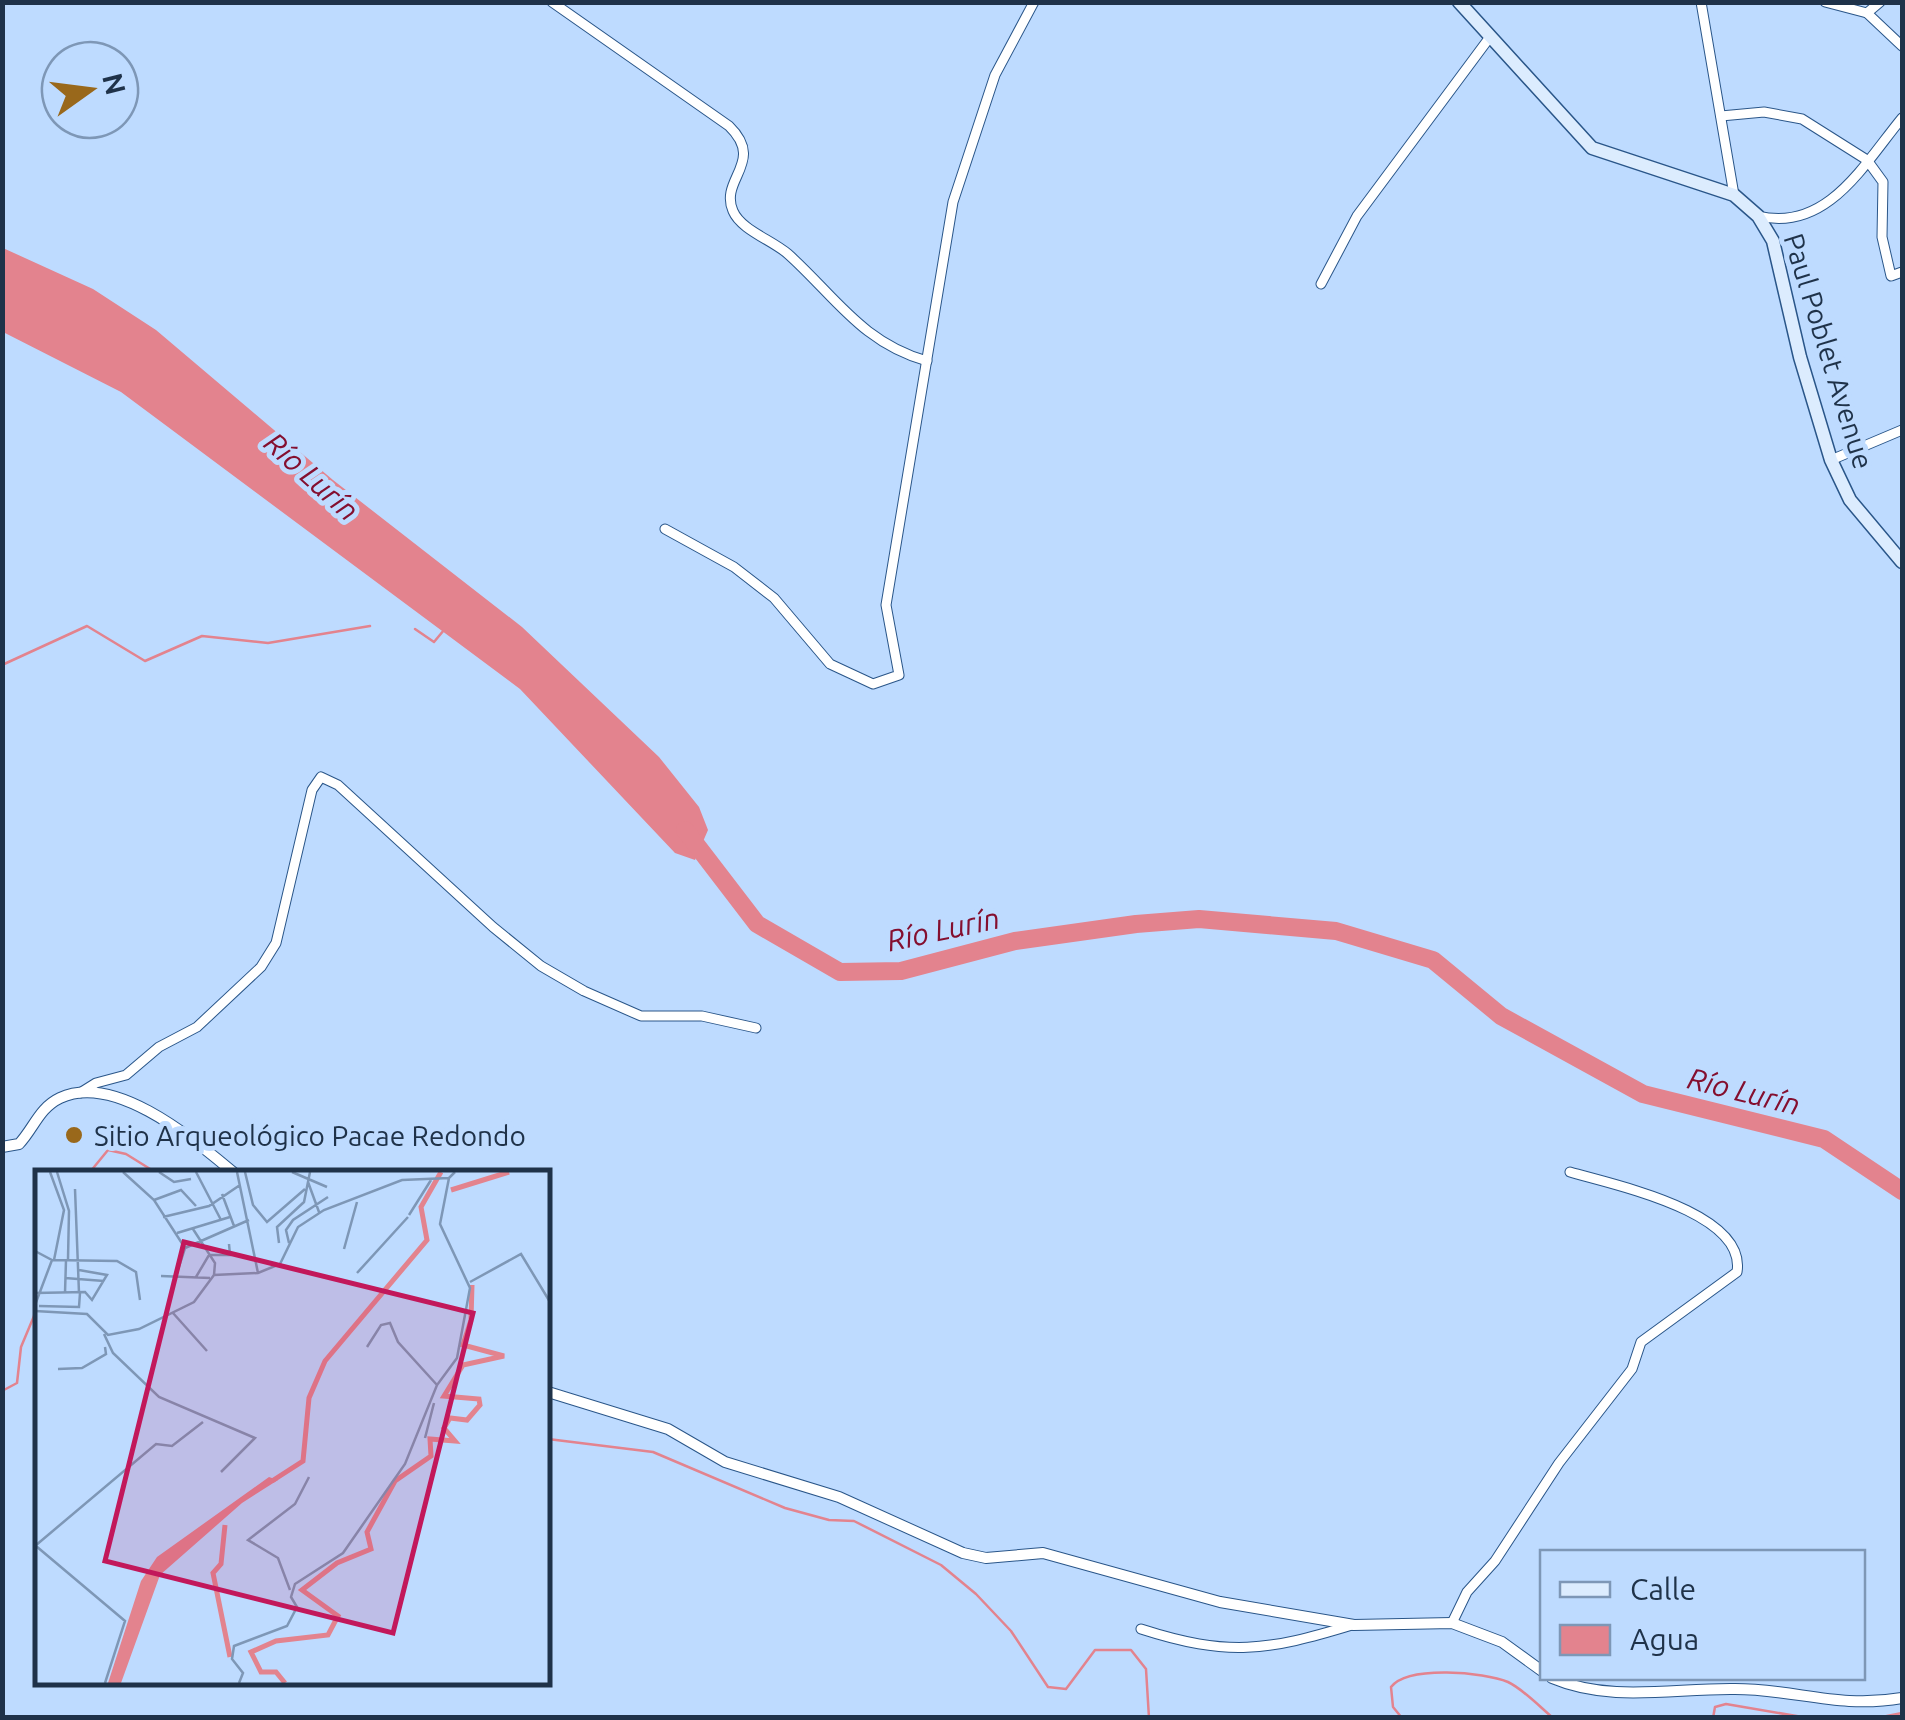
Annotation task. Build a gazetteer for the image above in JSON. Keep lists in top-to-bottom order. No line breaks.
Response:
{"streets":{"main road":["Paul Poblet Avenue"]},"water":["Río Lurín"],"places":["Sitio Arqueológico Pacae Redondo"],"legend":["Calle","Agua"],"north":"right"}
